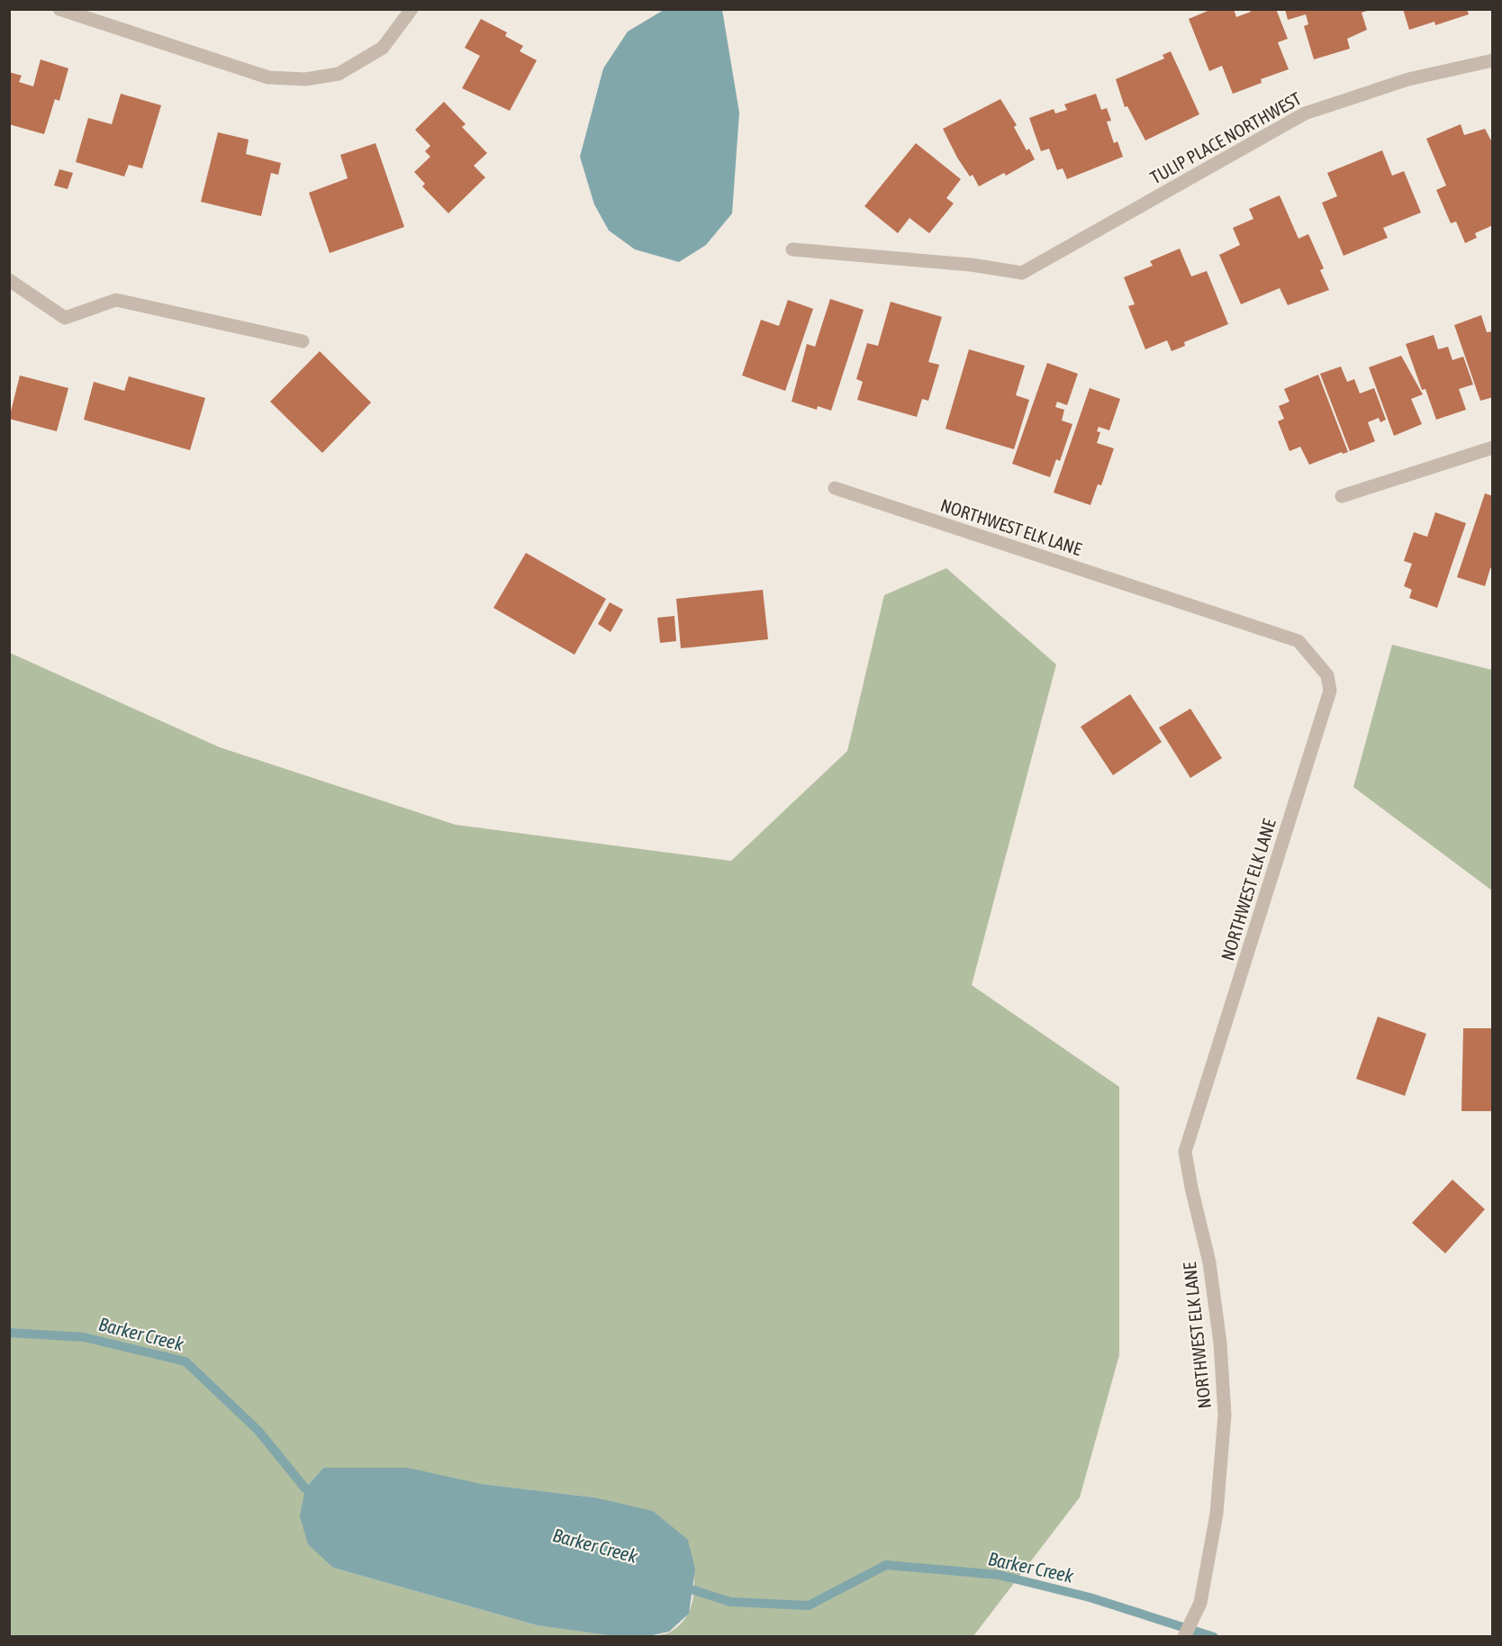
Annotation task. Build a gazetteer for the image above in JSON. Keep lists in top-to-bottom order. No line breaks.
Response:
{"streets":{"street":["TULIP PLACE NORTHWEST","NORTHWEST ELK LANE"]},"water":["Barker Creek"]}
